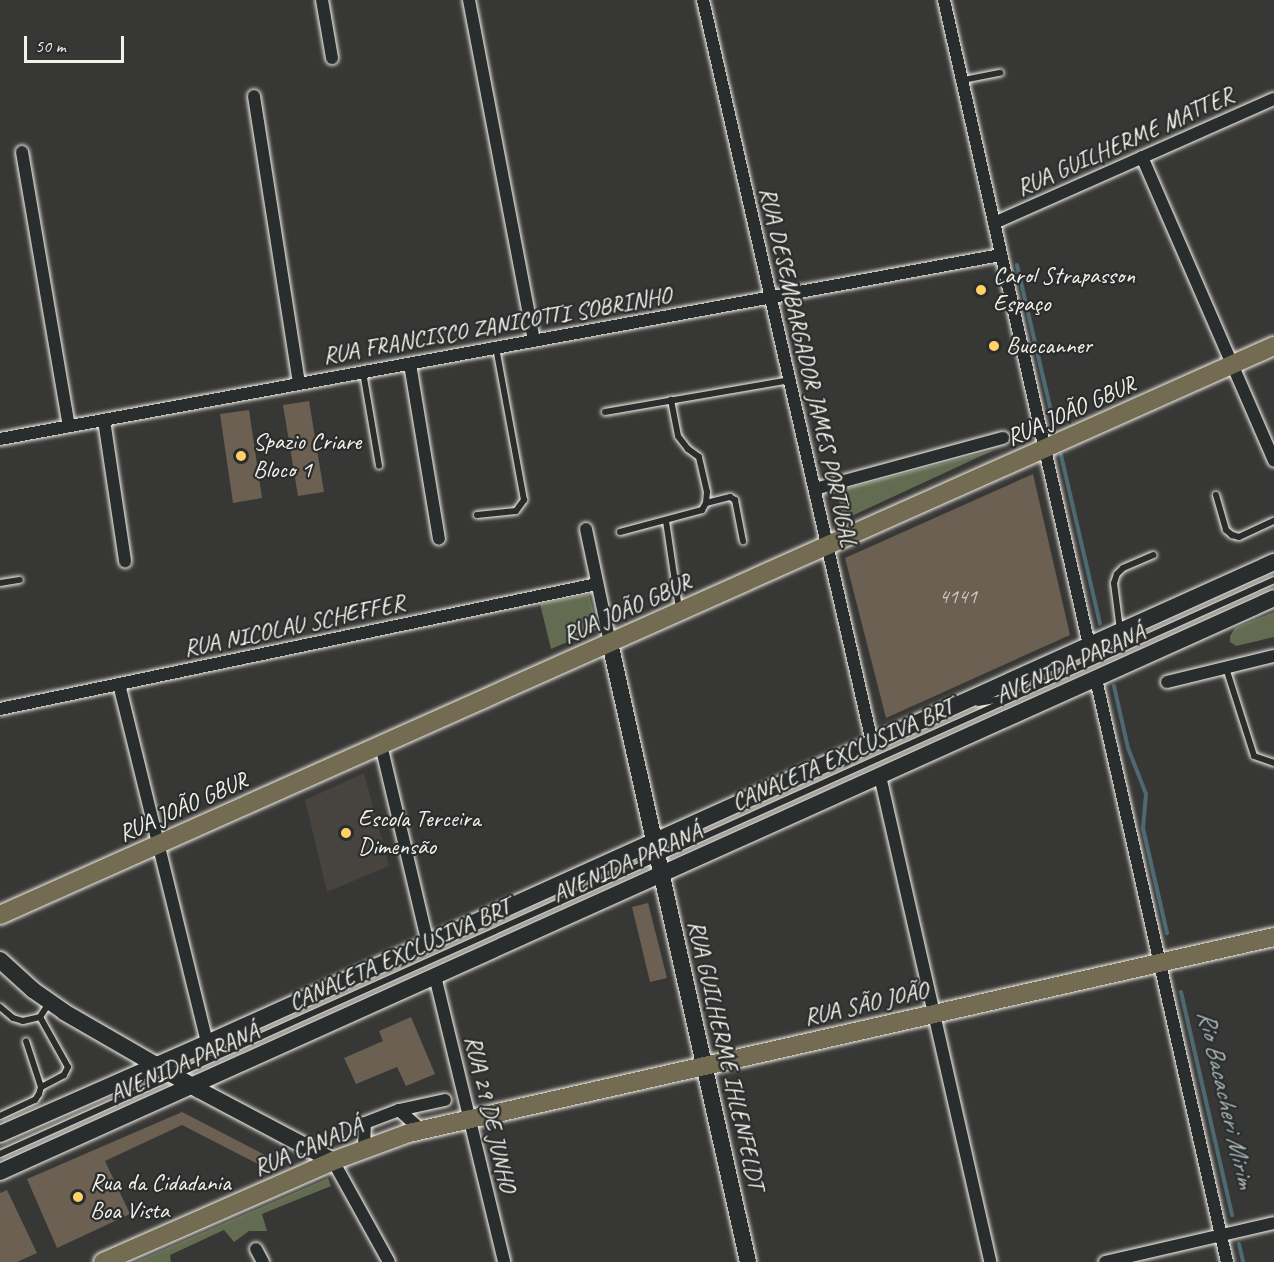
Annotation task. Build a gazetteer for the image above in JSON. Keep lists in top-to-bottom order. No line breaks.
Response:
{"streets":{"main road":["RUA JOÃO GBUR","RUA SÃO JOÃO","RUA CANADÁ"],"street":["RUA GUILHERME MATTER","RUA FRANCISCO ZANICOTTI SOBRINHO","RUA DESEMBARGADOR JAMES PORTUGAL","RUA NICOLAU SCHEFFER","AVENIDA PARANÁ","RUA GUILHERME IHLENFELDT","RUA 29 DE JUNHO"],"lane":["CANALETA EXCLUSIVA BRT"]},"crossings":[["RUA FRANCISCO ZANICOTTI SOBRINHO","RUA DESEMBARGADOR JAMES PORTUGAL"],["RUA DESEMBARGADOR JAMES PORTUGAL","RUA JOÃO GBUR"],["RUA DESEMBARGADOR JAMES PORTUGAL","AVENIDA PARANÁ"],["RUA JOÃO GBUR","RUA GUILHERME IHLENFELDT"],["AVENIDA PARANÁ","CANALETA EXCLUSIVA BRT"],["AVENIDA PARANÁ","RUA GUILHERME IHLENFELDT"],["AVENIDA PARANÁ","RUA 29 DE JUNHO"],["CANALETA EXCLUSIVA BRT","RUA GUILHERME IHLENFELDT"],["RUA SÃO JOÃO","RUA GUILHERME IHLENFELDT"],["RUA SÃO JOÃO","RUA 29 DE JUNHO"],["RUA SÃO JOÃO","RUA CANADÁ"],["RUA 29 DE JUNHO","RUA CANADÁ"]],"water":["Rio Bacacheri Mirim"],"places":["Carol Strapasson Espaço","Buccanner","Spazio Criare Bloco 1","Escola Terceira Dimensão","Rua da Cidadania Boa Vista"],"house_numbers":["4141"],"scale_bar":"50 m"}
